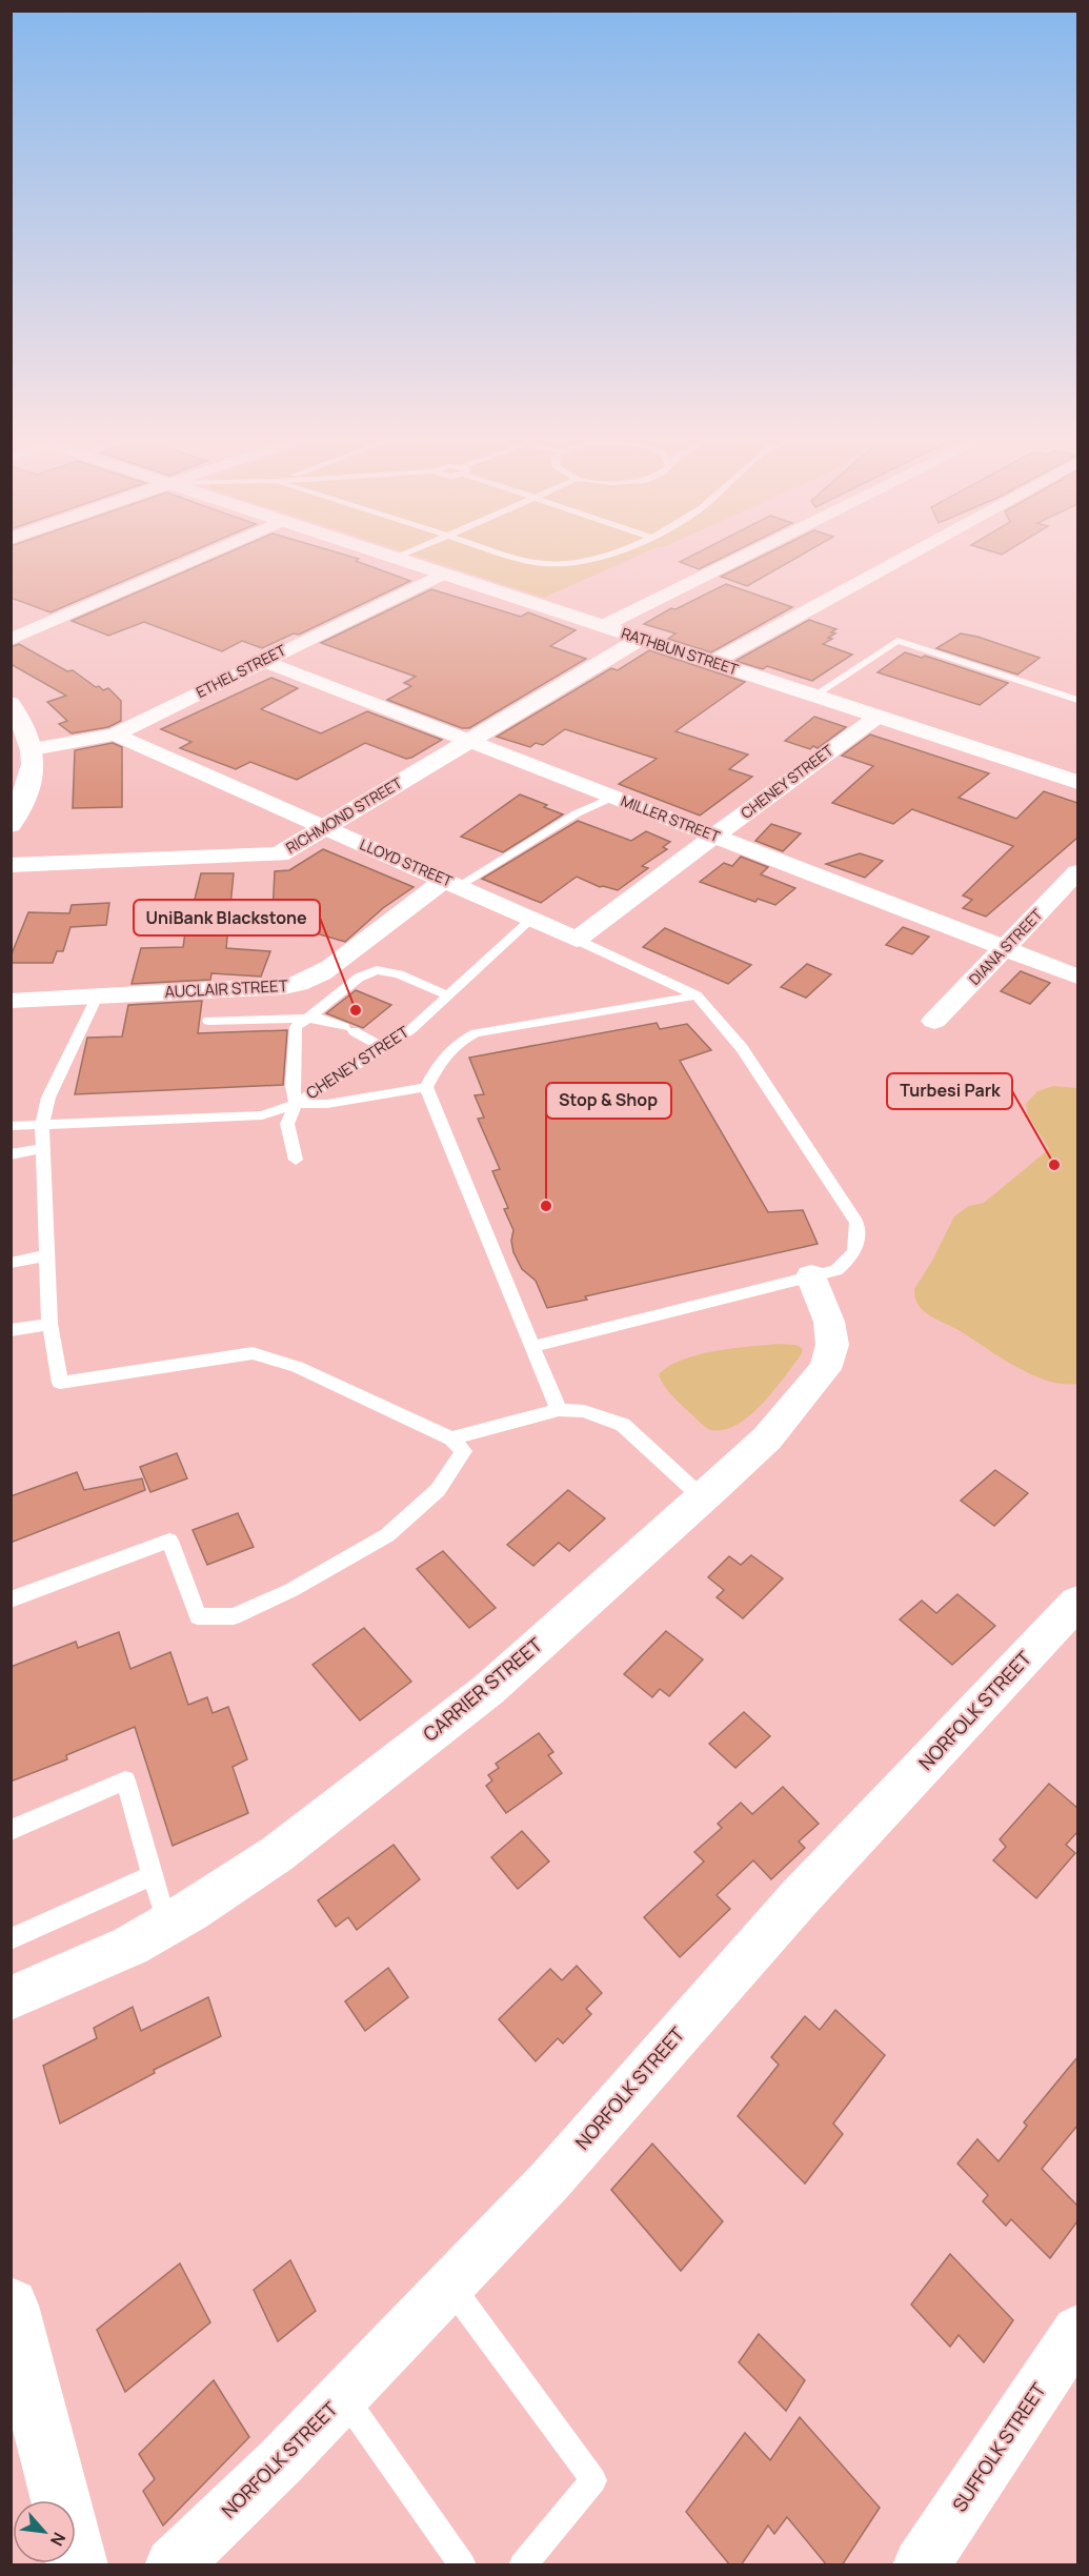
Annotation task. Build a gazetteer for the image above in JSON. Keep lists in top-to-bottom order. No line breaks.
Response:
{"streets":{"street":["RATHBUN STREET","ETHEL STREET","CHENEY STREET","RICHMOND STREET","MILLER STREET","LLOYD STREET","DIANA STREET","AUCLAIR STREET","CARRIER STREET","NORFOLK STREET","SUFFOLK STREET"]},"crossings":[["RATHBUN STREET","ETHEL STREET"],["RATHBUN STREET","CHENEY STREET"],["RATHBUN STREET","RICHMOND STREET"],["ETHEL STREET","MILLER STREET"],["ETHEL STREET","LLOYD STREET"],["CHENEY STREET","MILLER STREET"],["CHENEY STREET","LLOYD STREET"],["RICHMOND STREET","MILLER STREET"],["RICHMOND STREET","LLOYD STREET"],["MILLER STREET","DIANA STREET"],["LLOYD STREET","AUCLAIR STREET"]],"places":["UniBank Blackstone","Turbesi Park","Stop & Shop"],"north":"bottom right"}
